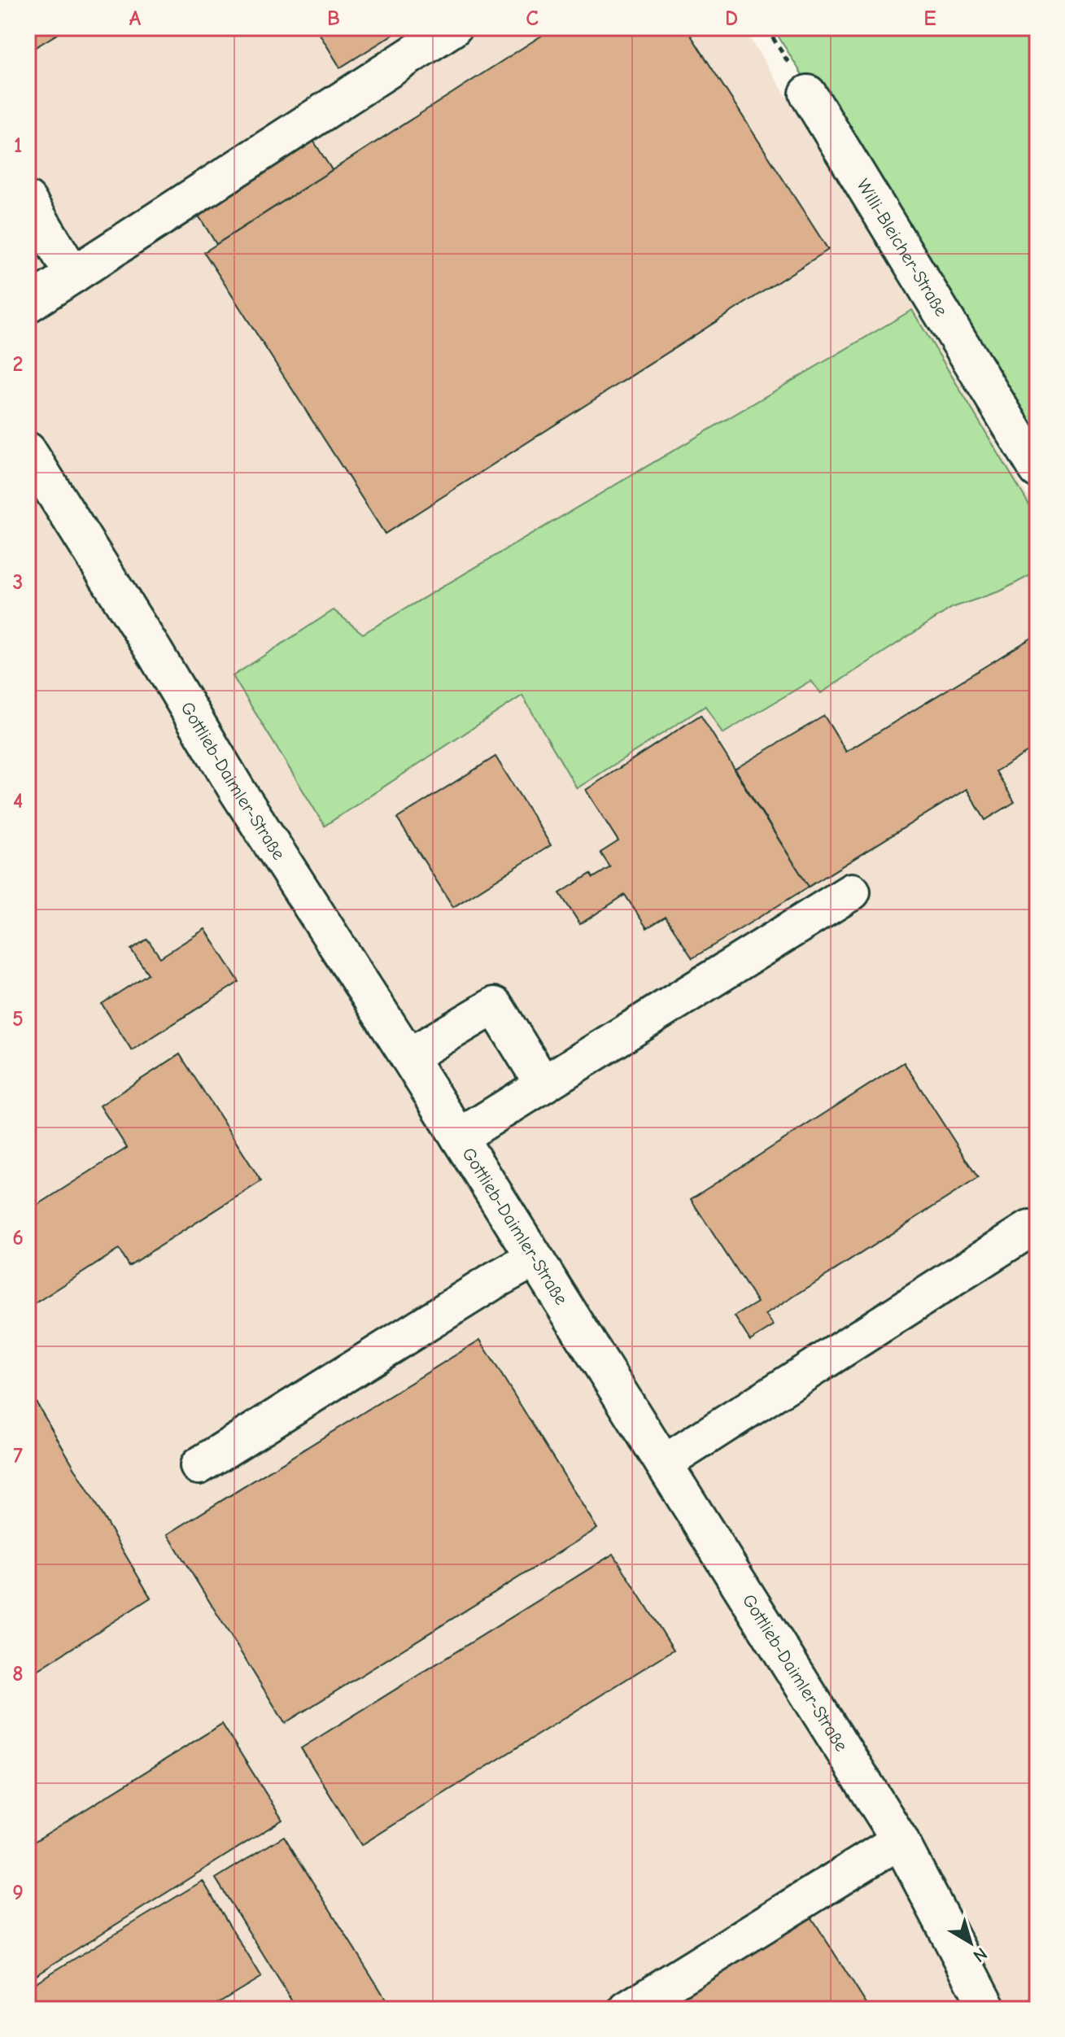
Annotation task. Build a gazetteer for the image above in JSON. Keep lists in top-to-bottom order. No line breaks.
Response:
{"streets":{"street":["Willi-Bleicher-Straße","Gottlieb-Daimler-Straße"]},"north":"bottom right","grid":{"columns":["A","B","C","D","E"],"rows":["1","2","3","4","5","6","7","8","9"]}}
